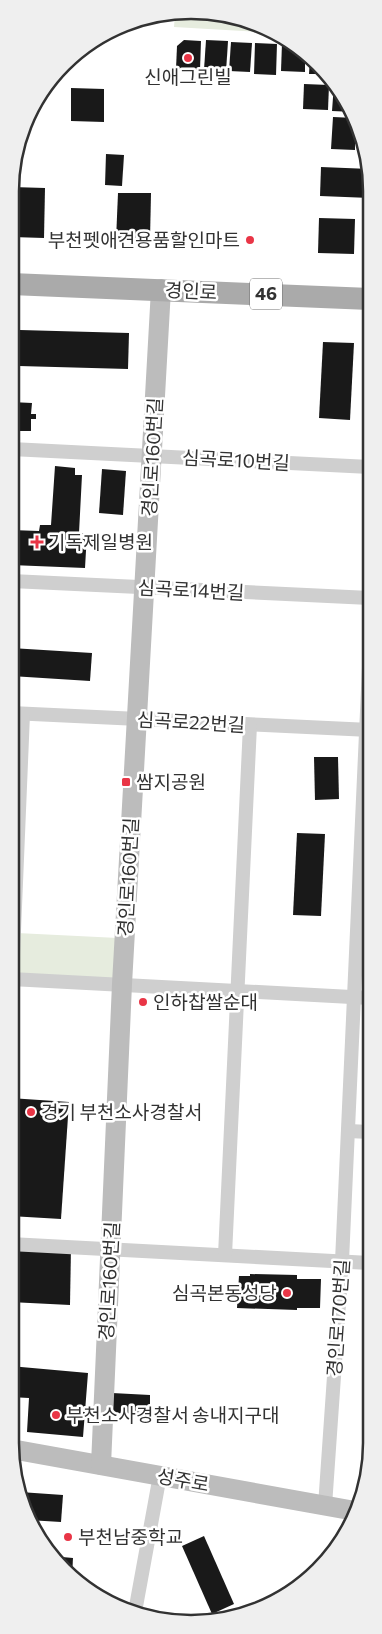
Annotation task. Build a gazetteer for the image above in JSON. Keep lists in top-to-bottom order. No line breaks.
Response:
{"streets":{"main road":["경인로","46"],"street":["경인로160번길","심곡로10번길","심곡로14번길","심곡로22번길","경인로170번길","성주로"]},"crossings":[["경인로","경인로160번길"],["경인로160번길","심곡로10번길"],["경인로160번길","심곡로14번길"],["경인로160번길","심곡로22번길"],["경인로160번길","성주로"],["경인로170번길","성주로"]],"places":{"other":["신애그린빌","부천펫애견용품할인마트","인하찹쌀순대","경기 부천소사경찰서","심곡본동성당","부천소사경찰서 송내지구대","부천남중학교"],"health":["기독제일병원"],"transit":["쌈지공원"]}}
